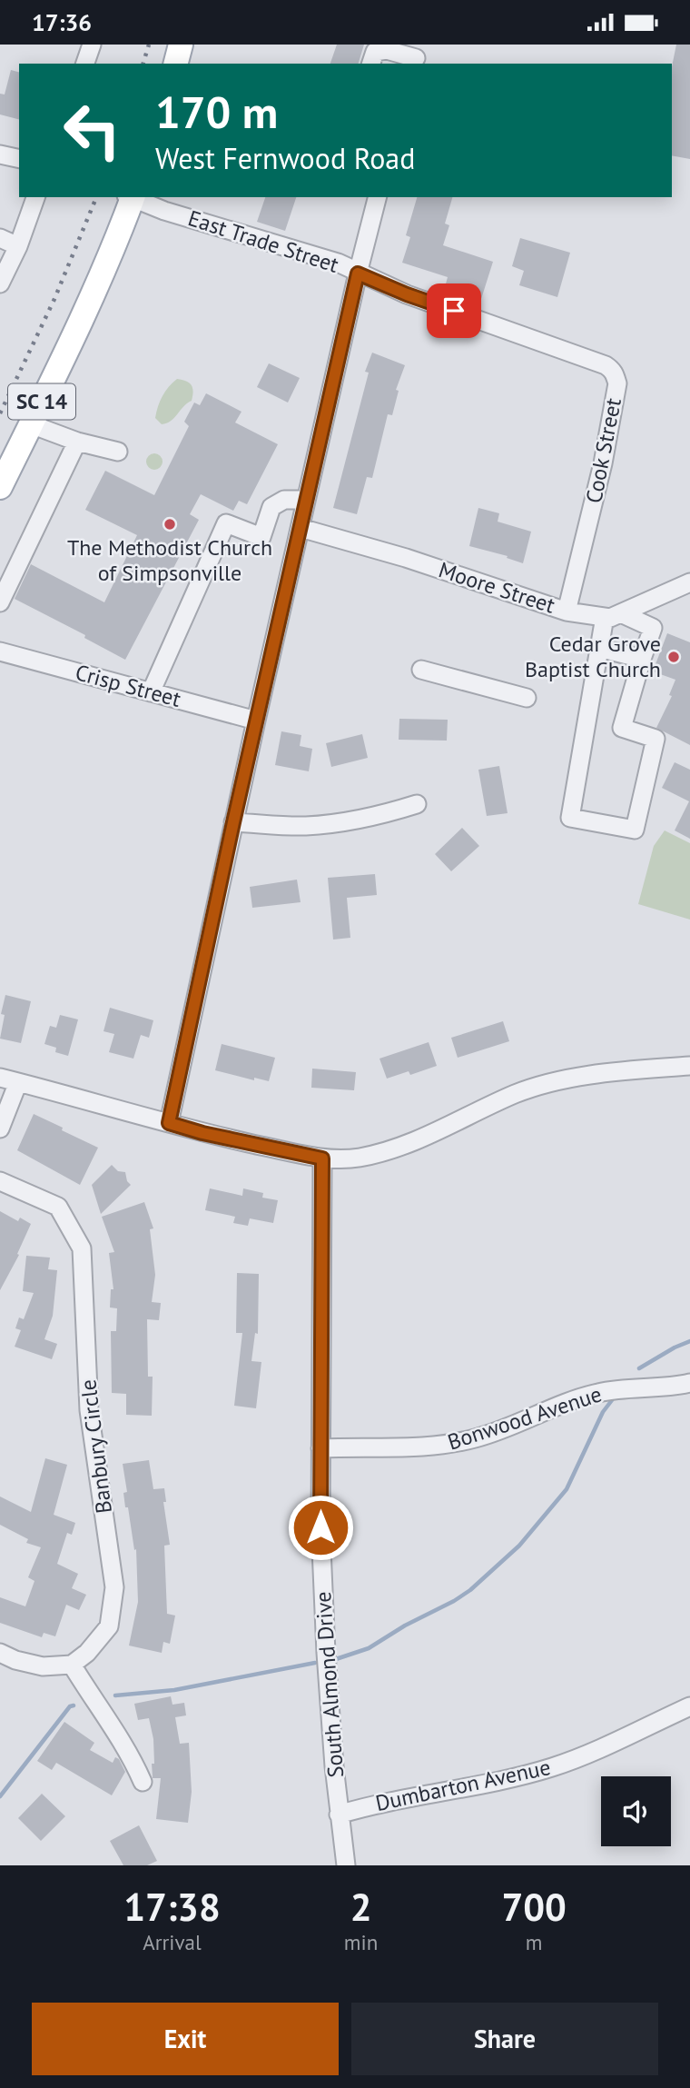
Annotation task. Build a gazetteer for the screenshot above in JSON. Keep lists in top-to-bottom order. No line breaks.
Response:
{"streets":{"main road":["SC 14"],"street":["East Trade Street","Cook Street","Moore Street","Crisp Street","Bonwood Avenue","Banbury Circle","South Almond Drive","Dumbarton Avenue"]},"crossings":[["East Trade Street","Cook Street"],["Cook Street","Moore Street"],["Bonwood Avenue","South Almond Drive"],["South Almond Drive","Dumbarton Avenue"]],"places":["The Methodist Church of Simpsonville","Cedar Grove Baptist Church"],"page":{"status":"17:36","turn":["170 m","West Fernwood Road"],"eta":["17:38","Arrival","2","min","700","m"],"buttons":["Exit","Share"]}}
